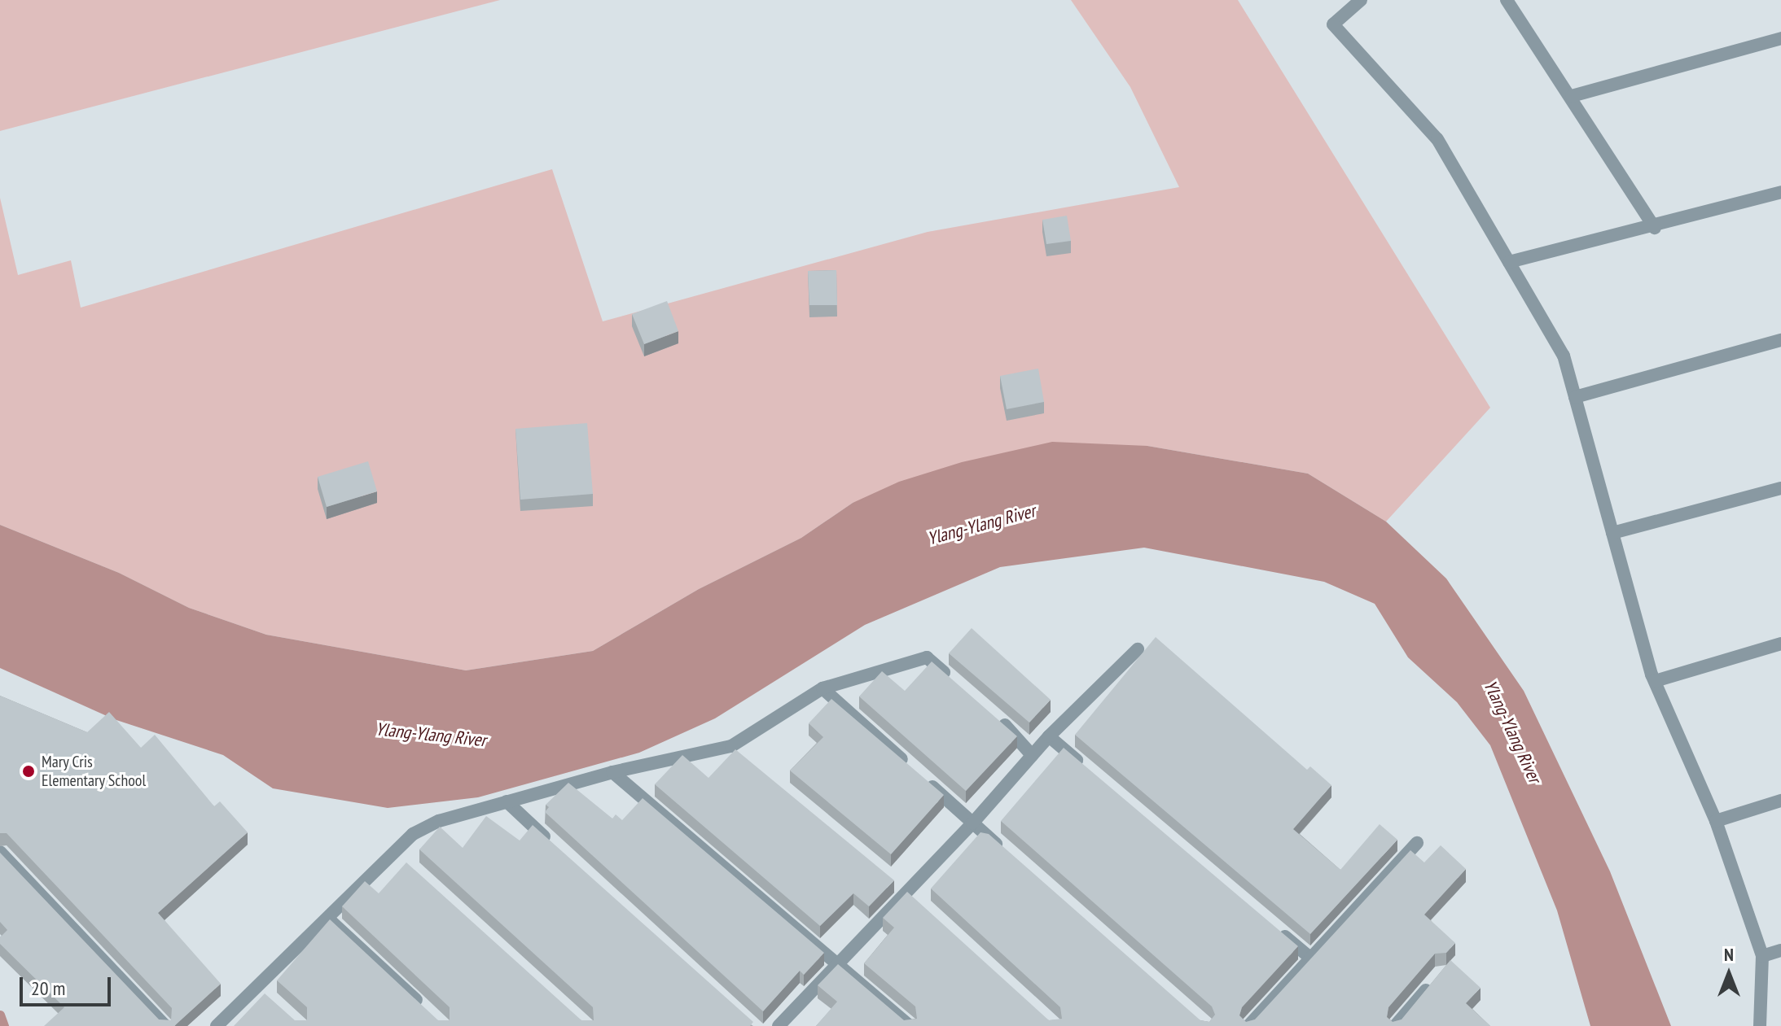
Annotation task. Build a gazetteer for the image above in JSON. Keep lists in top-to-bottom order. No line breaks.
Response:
{"water":["Ylang-Ylang River"],"places":["Mary Cris Elementary School"],"scale_bar":"20 m","north":"top"}
